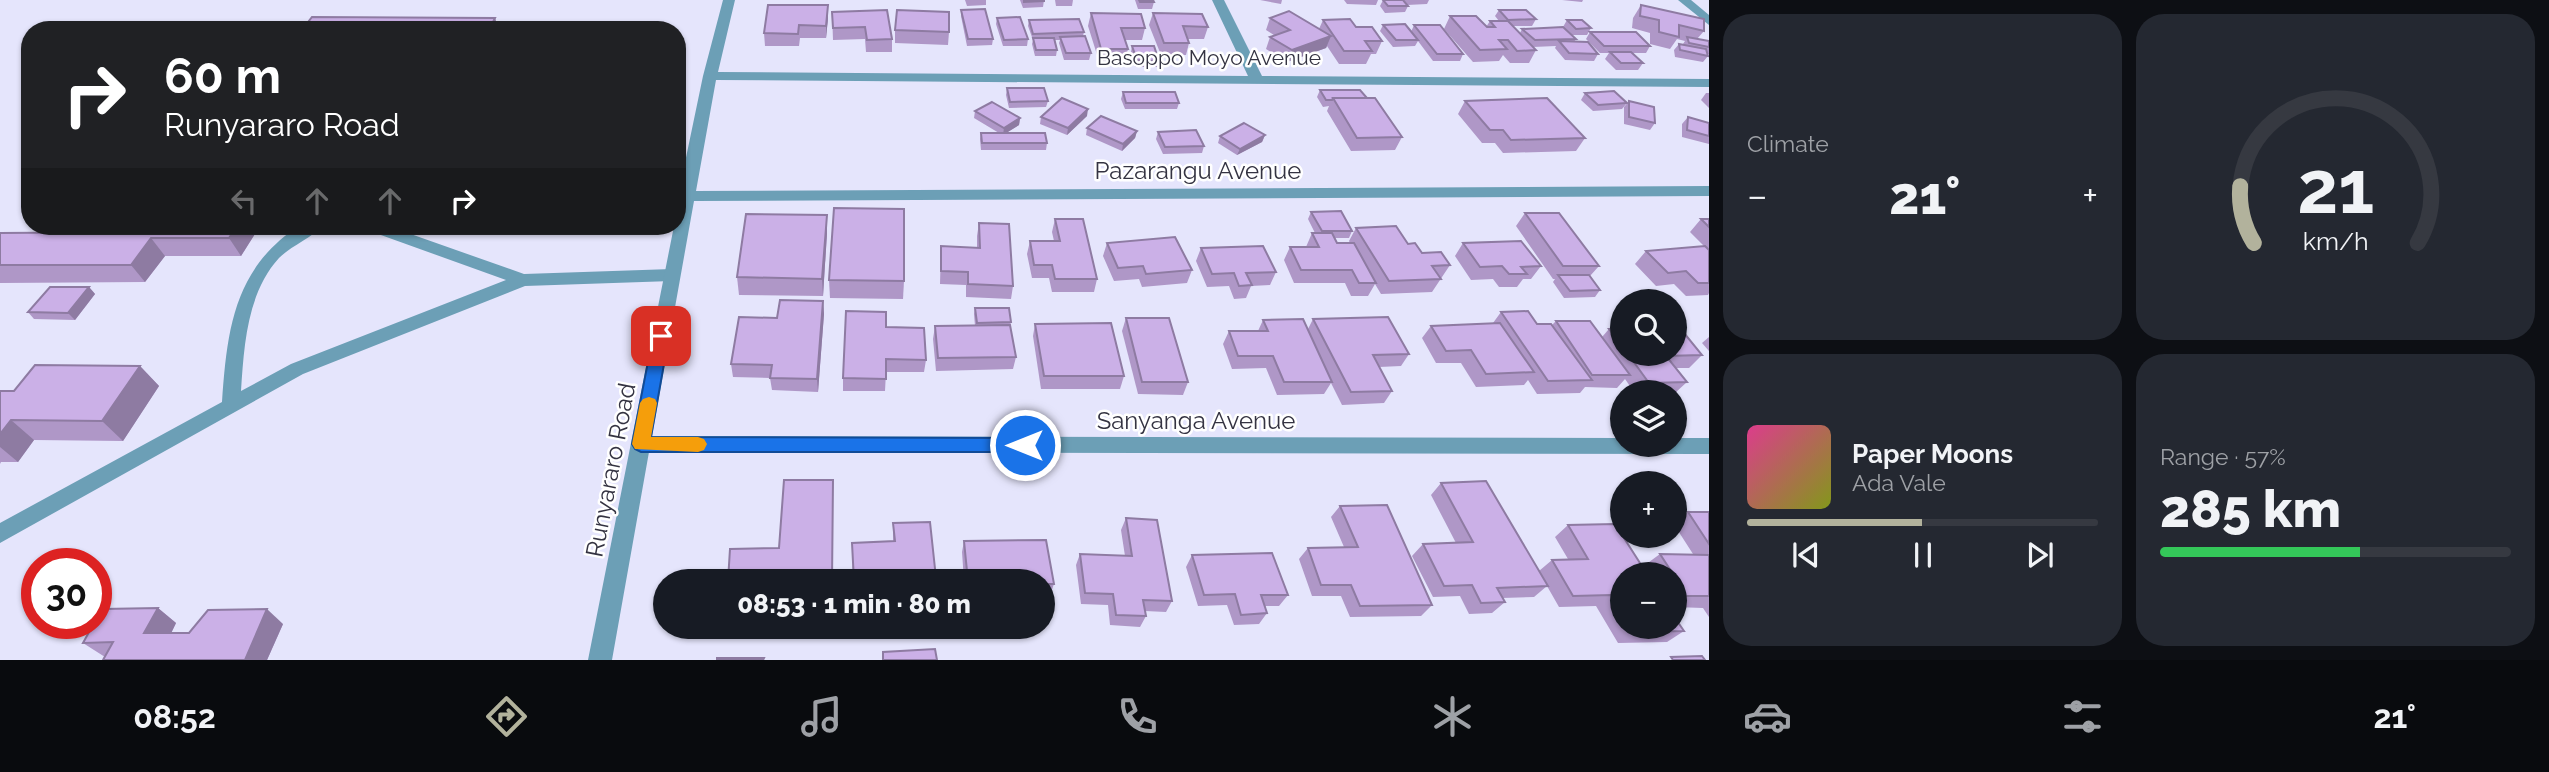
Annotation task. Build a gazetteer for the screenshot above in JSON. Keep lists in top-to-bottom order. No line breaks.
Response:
{"streets":{"street":["Basoppo Moyo Avenue","Pazarangu Avenue","Sanyanga Avenue","Runyararo Road"]},"crossings":[["Basoppo Moyo Avenue","Runyararo Road"],["Pazarangu Avenue","Runyararo Road"],["Sanyanga Avenue","Runyararo Road"]],"page":{"tile":["Climate",["Range · 57%","285 km"]],"turn":["60 m","Runyararo Road"],"heat":["−","21°","+"],"map_buttons":["+","−"],"song":["Paper Moons","Ada Vale"],"limit":"30","trip":"08:53 · 1 min · 80 m","tabs":["08:52","21°"],"gauge":["21","km/h"]}}
